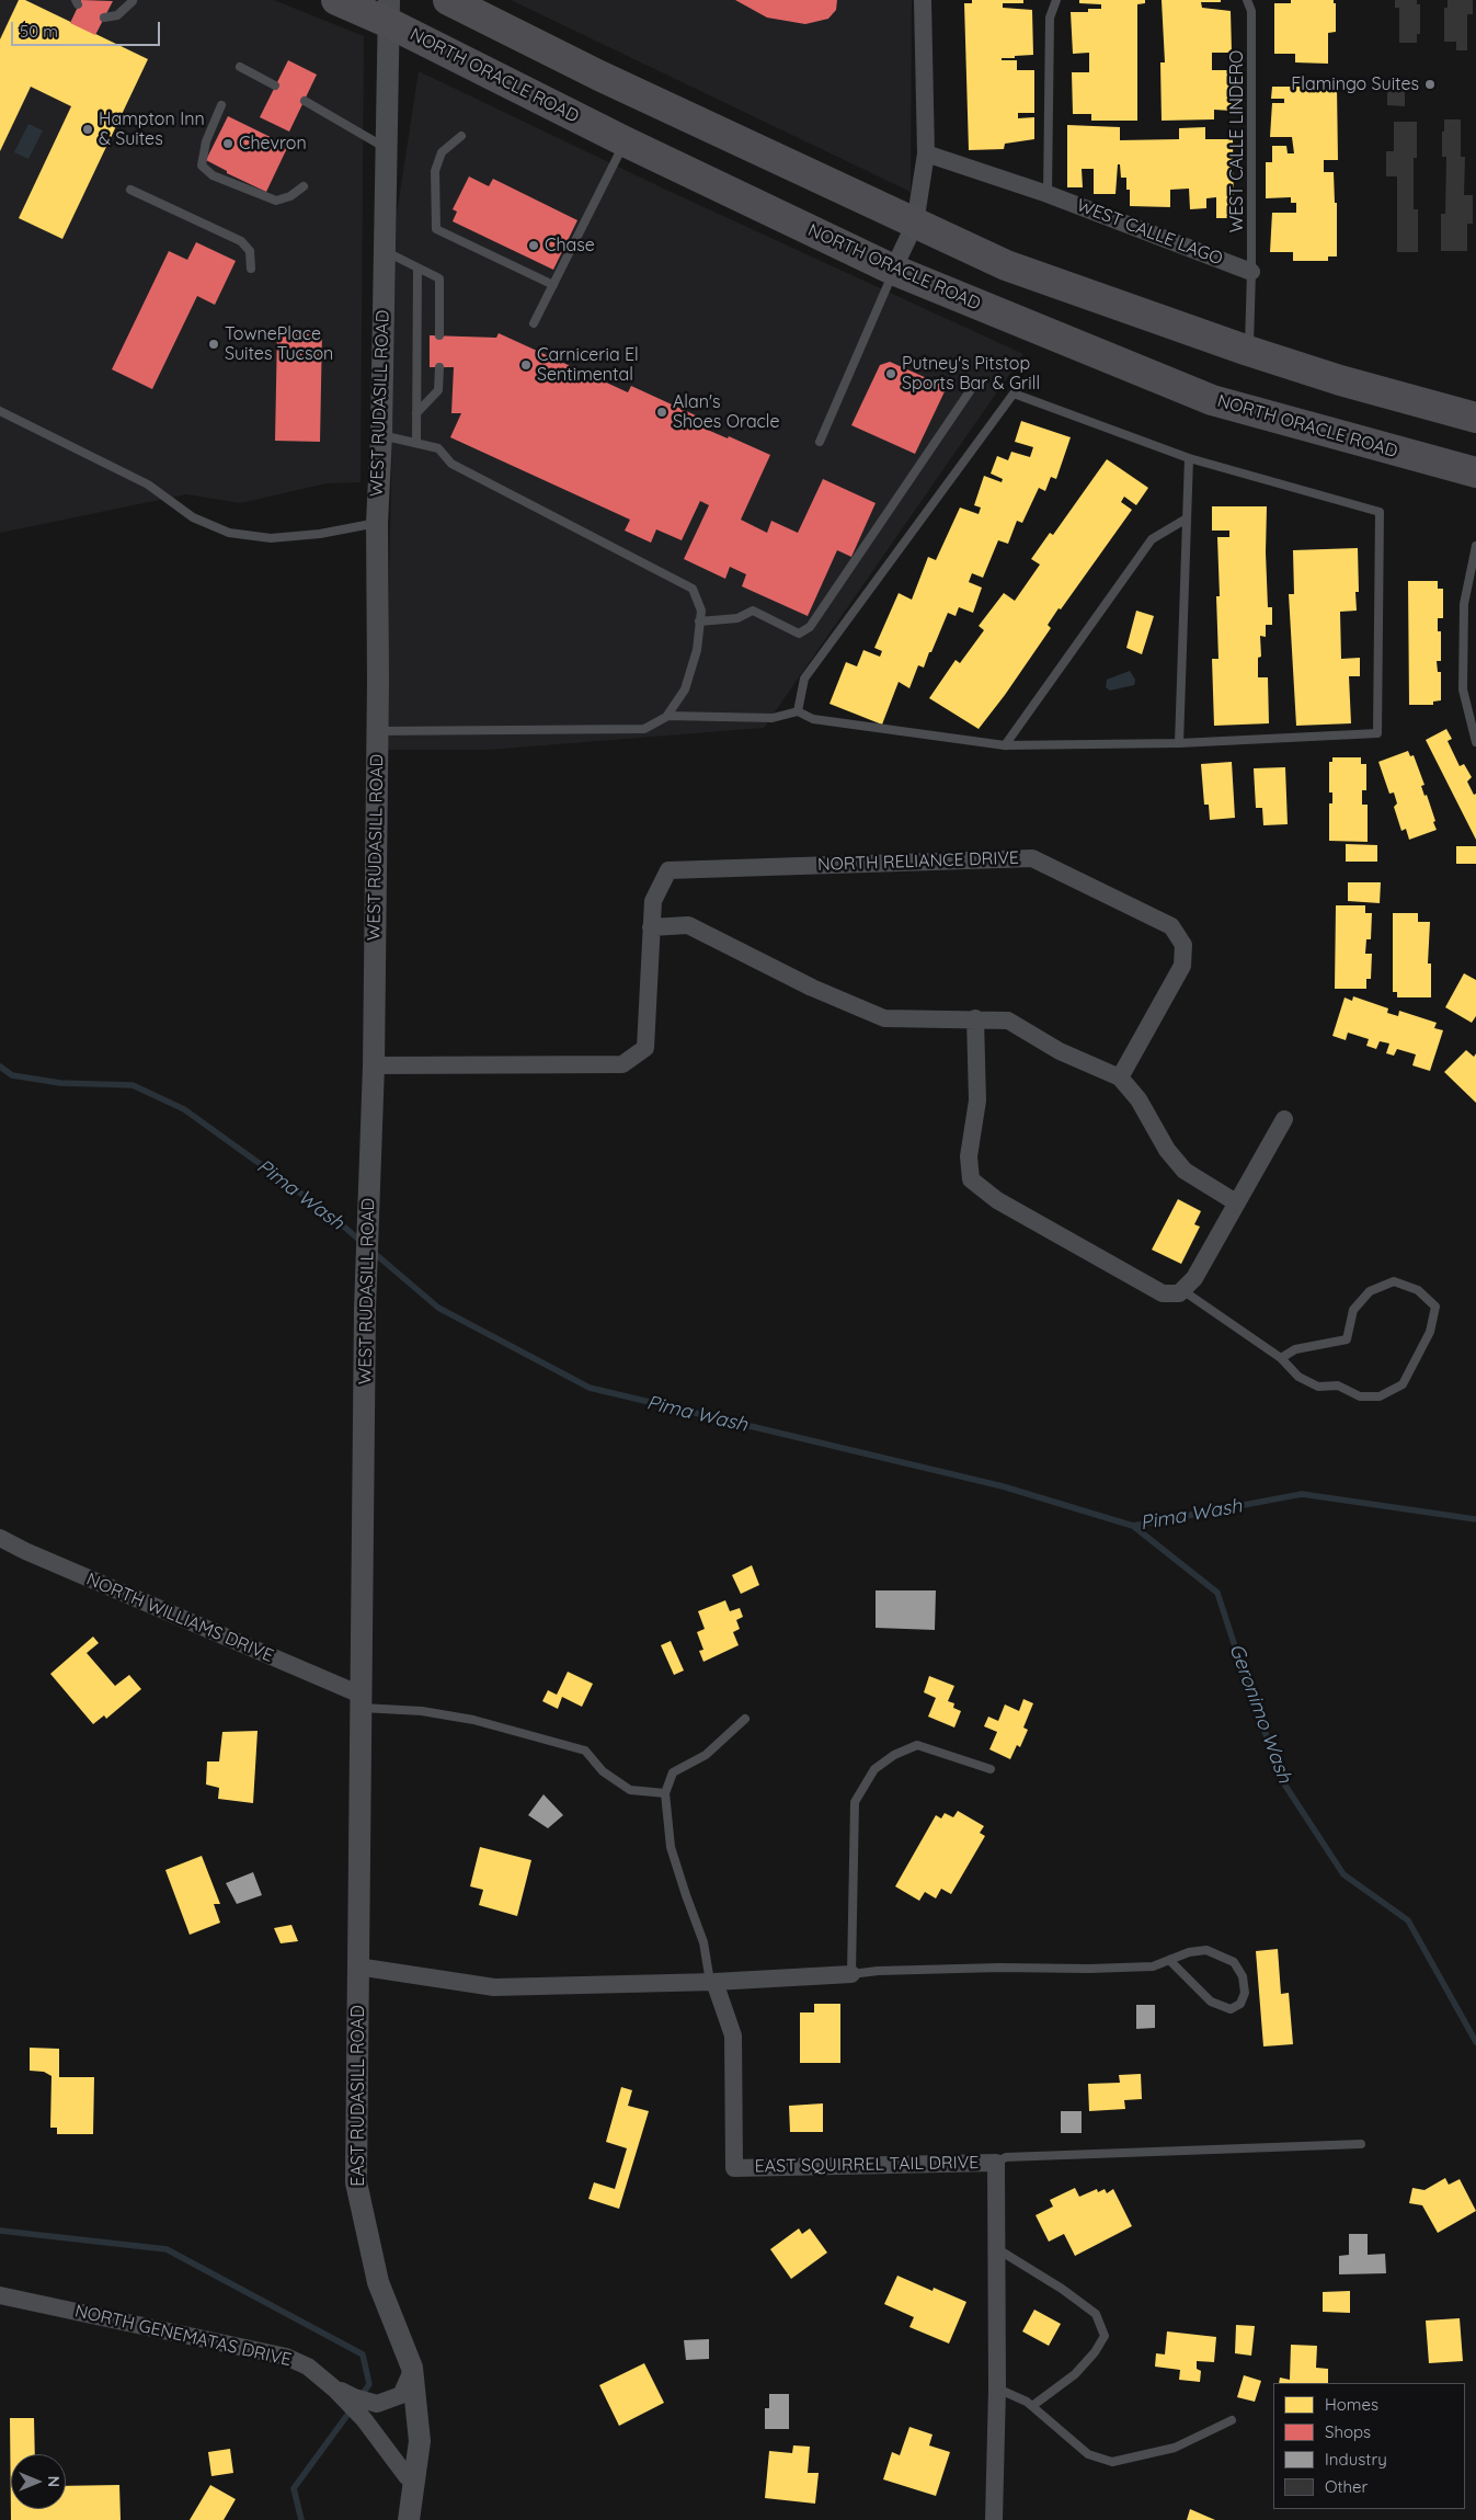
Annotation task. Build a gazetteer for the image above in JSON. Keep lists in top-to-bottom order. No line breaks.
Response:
{"streets":{"highway":["NORTH ORACLE ROAD"],"street":["WEST CALLE LAGO","WEST RUDASILL ROAD","NORTH RELIANCE DRIVE","NORTH WILLIAMS DRIVE","EAST RUDASILL ROAD","EAST SQUIRREL TAIL DRIVE","NORTH GENEMATAS DRIVE"],"lane":["WEST CALLE LINDERO"]},"crossings":[["NORTH ORACLE ROAD","WEST RUDASILL ROAD"],["WEST CALLE LINDERO","WEST CALLE LAGO"],["WEST RUDASILL ROAD","NORTH WILLIAMS DRIVE"],["WEST RUDASILL ROAD","EAST RUDASILL ROAD"],["NORTH WILLIAMS DRIVE","EAST RUDASILL ROAD"],["EAST RUDASILL ROAD","NORTH GENEMATAS DRIVE"]],"water":["Pima Wash","Geronimo Wash"],"places":["Flamingo Suites","Hampton Inn & Suites","Chevron","Chase","TownePlace Suites Tucson","Carniceria El Sentimental","Putney's Pitstop Sports Bar & Grill","Alan's Shoes Oracle"],"legend":["Homes","Shops","Industry","Other"],"scale_bar":"50 m","north":"right"}
